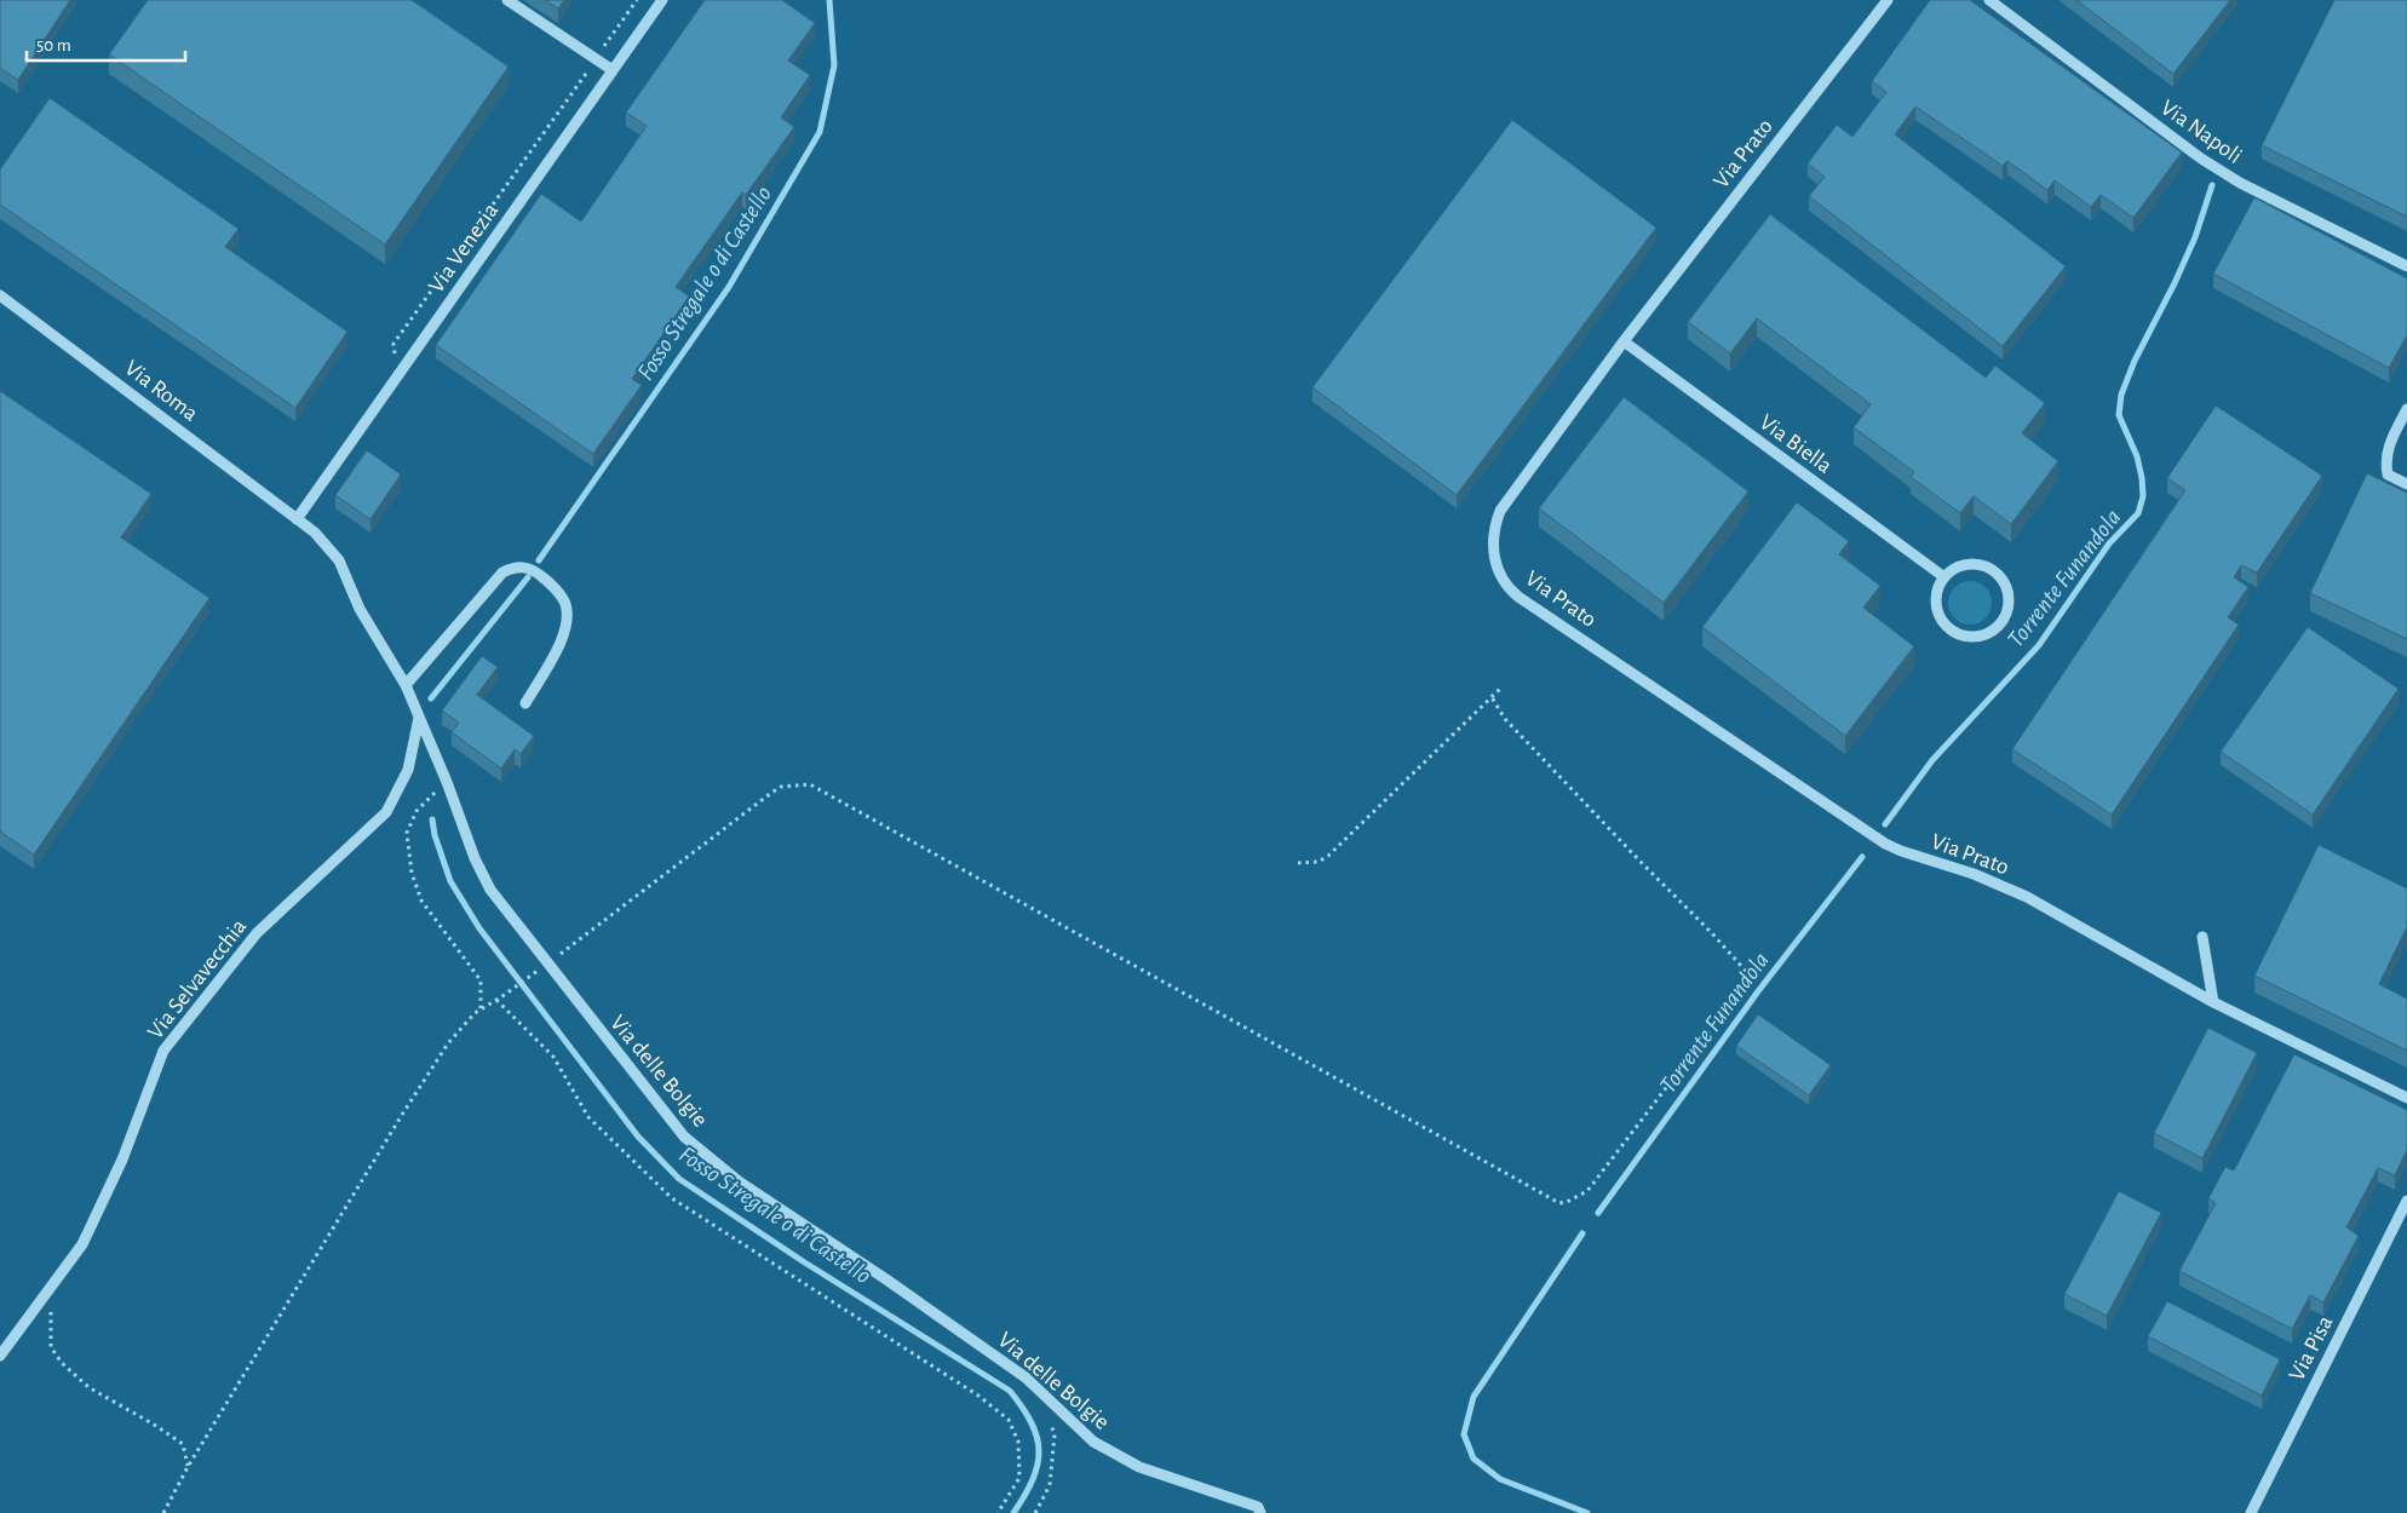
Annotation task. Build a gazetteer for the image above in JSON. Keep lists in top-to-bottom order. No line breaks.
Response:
{"streets":{"street":["Via Napoli","Via Prato","Via Venezia","Via Roma","Via Biella","Via Selvavecchia","Via delle Bolgie","Via Pisa"]},"crossings":[["Via Prato","Via Biella"],["Via Venezia","Via Roma"],["Via Roma","Via delle Bolgie"],["Via Selvavecchia","Via delle Bolgie"]],"water":["Fosso Stregale o di Castello","Torrente Funandola"],"scale_bar":"50 m"}
